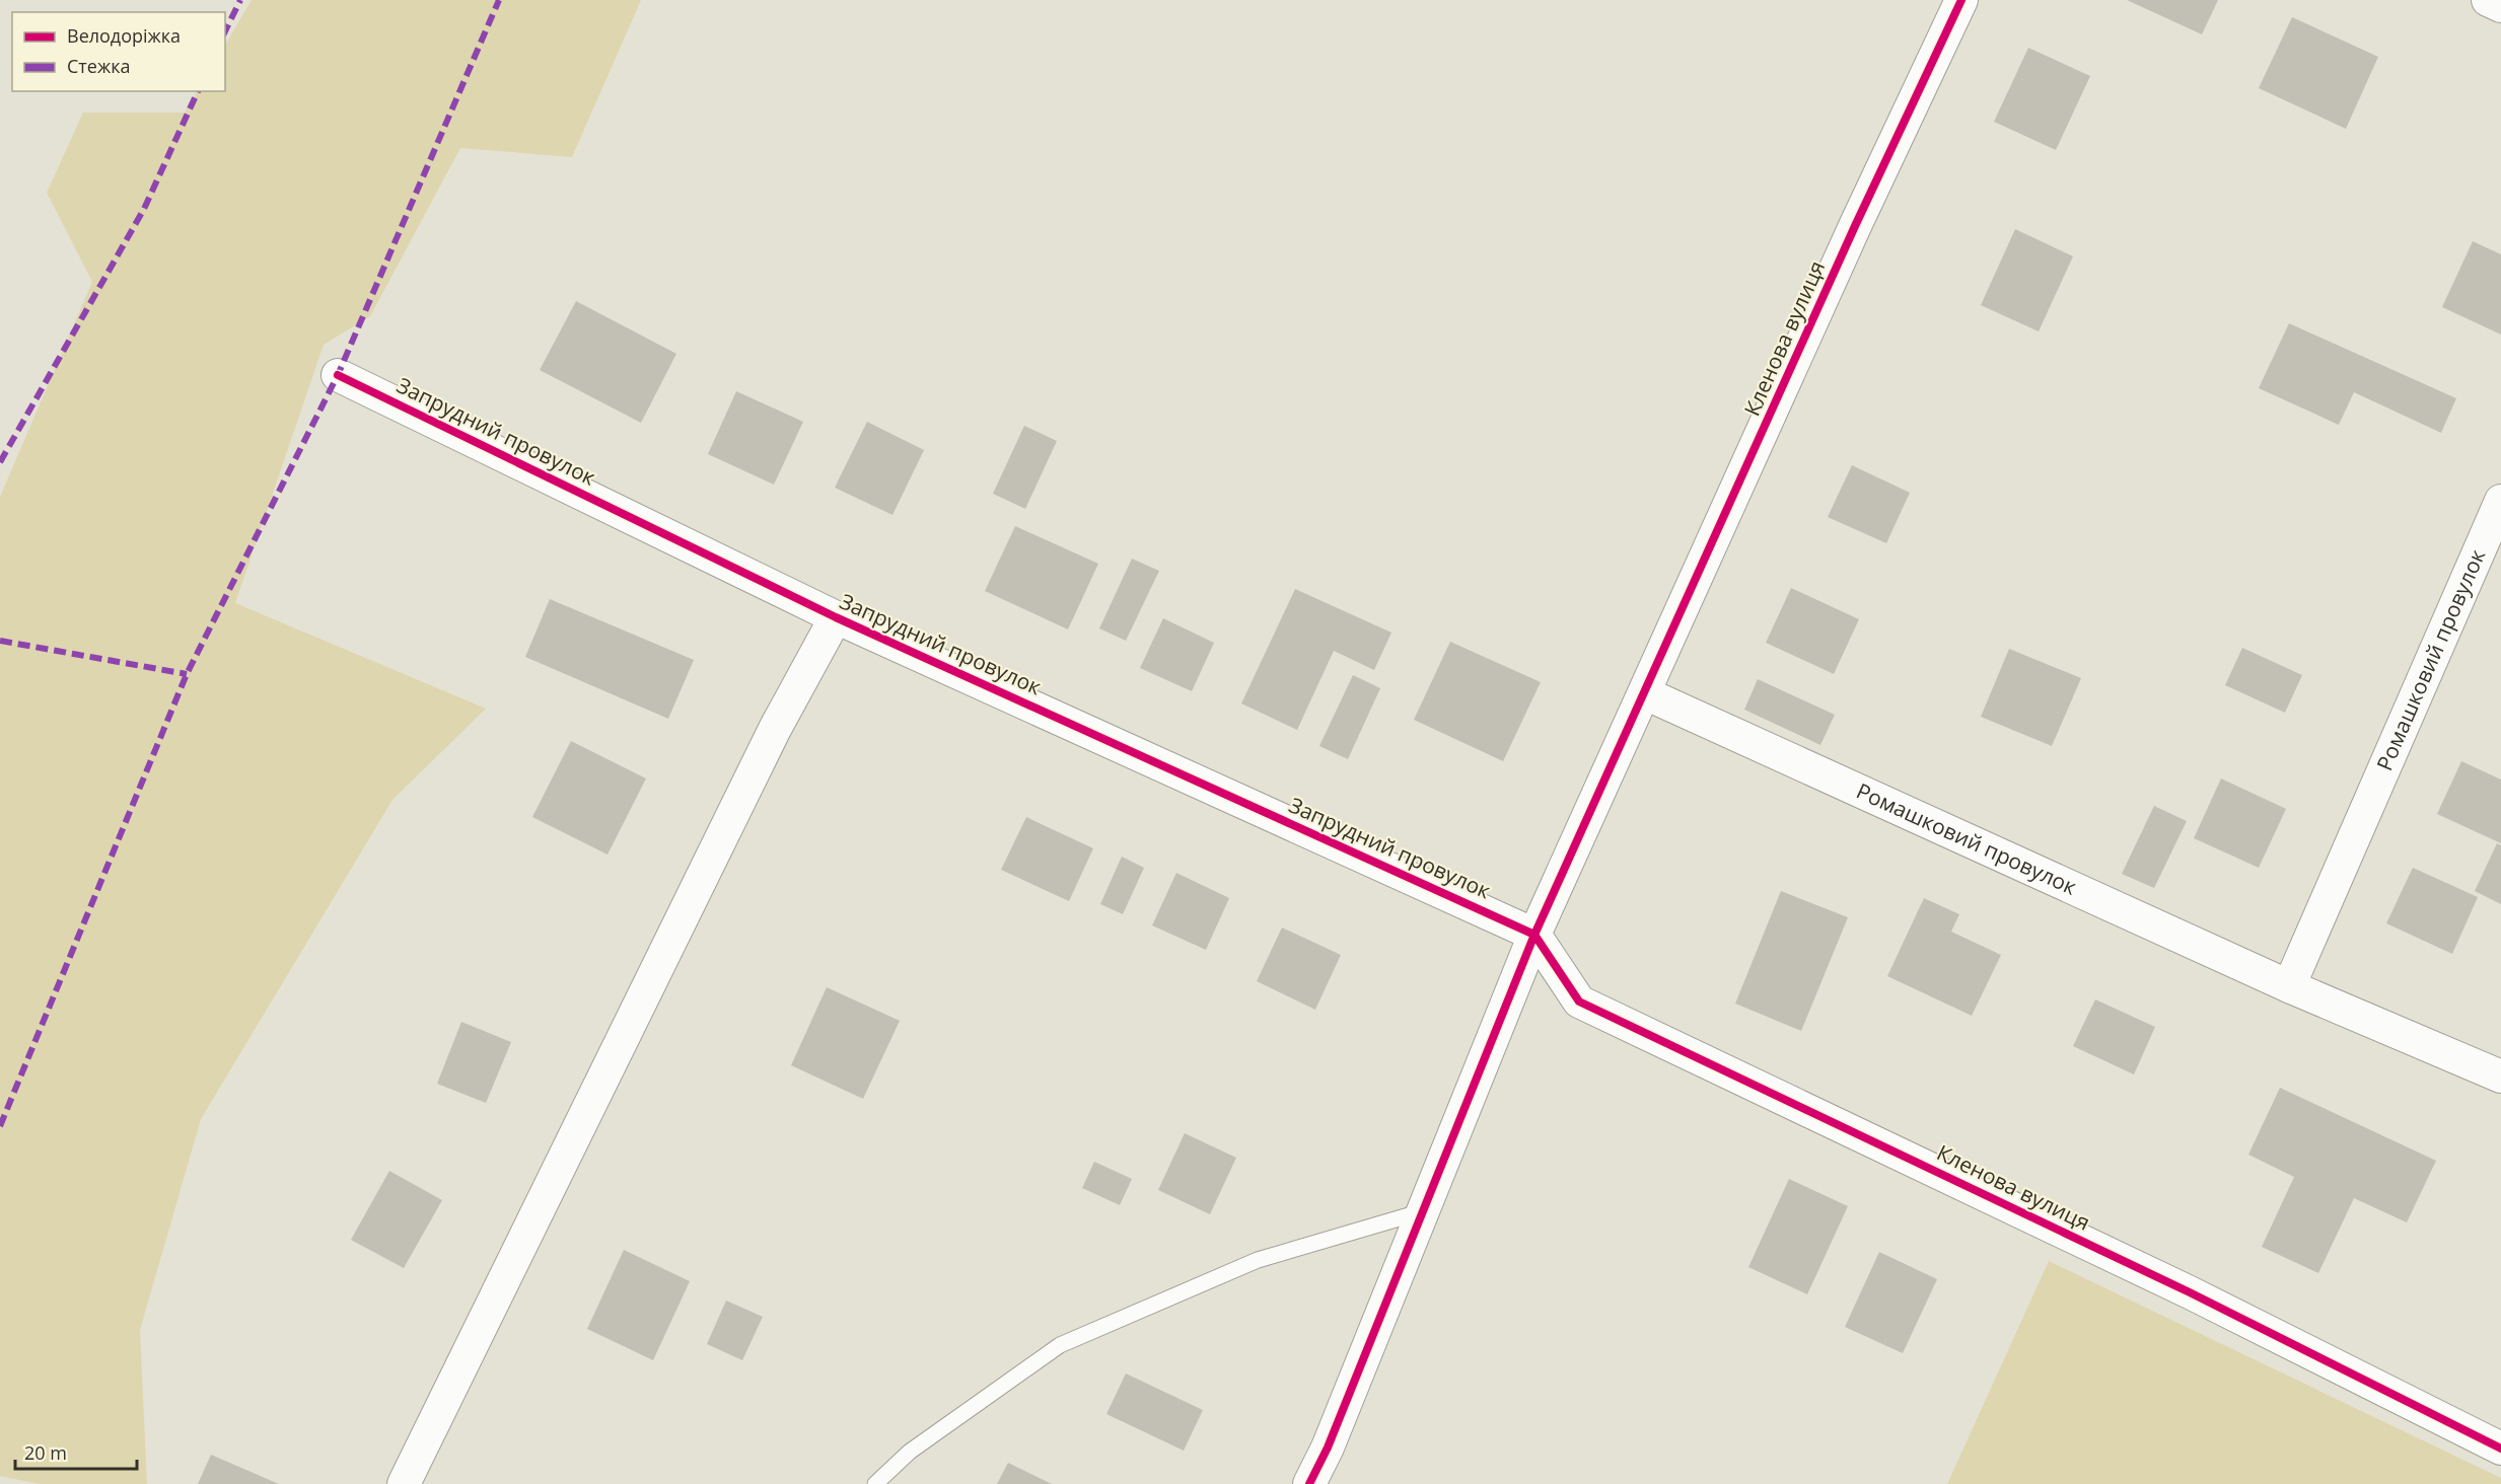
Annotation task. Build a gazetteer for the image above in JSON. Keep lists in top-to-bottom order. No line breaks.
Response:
{"streets":{"street":["Кленова вулиця","Запрудний провулок","Ромашковий провулок"]},"crossings":[["Кленова вулиця","Запрудний провулок"],["Кленова вулиця","Ромашковий провулок"]],"legend":["Велодоріжка","Стежка"],"scale_bar":"20 m"}
